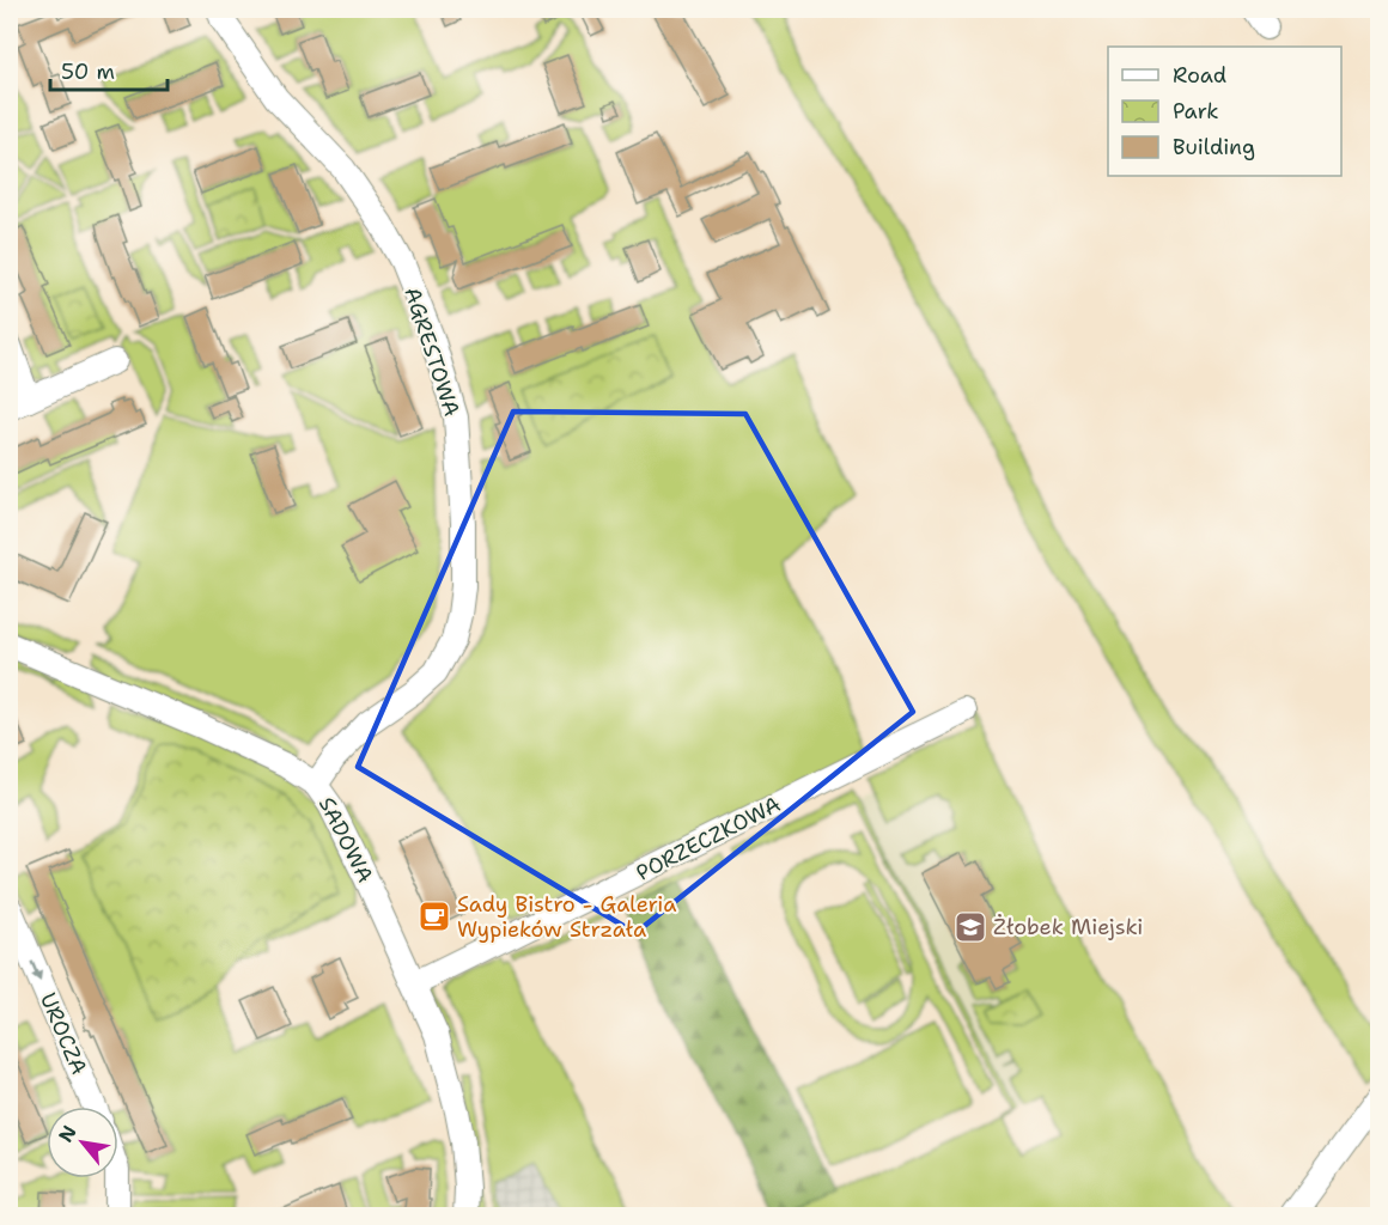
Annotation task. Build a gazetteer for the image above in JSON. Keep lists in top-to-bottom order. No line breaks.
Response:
{"streets":{"street":["AGRESTOWA","PORZECZKOWA","SADOWA","UROCZA"]},"crossings":[["AGRESTOWA","SADOWA"],["PORZECZKOWA","SADOWA"]],"one_way":["UROCZA"],"places":{"cafe":["Sady Bistro - Galeria Wypieków Strzała"],"school or university":["Żłobek Miejski"]},"legend":["Road","Park","Building"],"scale_bar":"50 m","north":"top left"}
